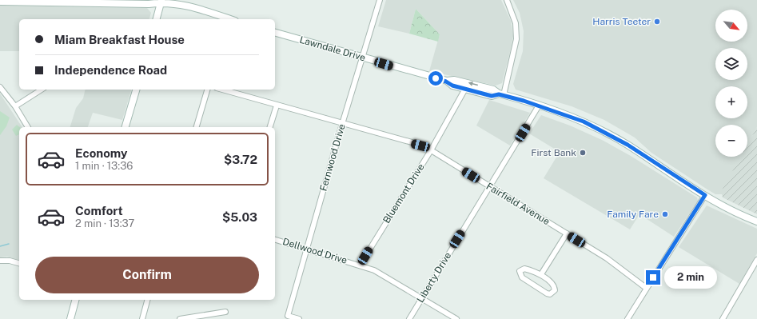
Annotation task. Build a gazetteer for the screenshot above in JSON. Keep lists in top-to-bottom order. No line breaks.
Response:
{"streets":{"main road":["Lawndale Drive"],"street":["Fernwood Drive","Bluemont Drive","Fairfield Avenue","Dellwood Drive","Liberty Drive"]},"crossings":[["Lawndale Drive","Fernwood Drive"],["Lawndale Drive","Bluemont Drive"],["Lawndale Drive","Liberty Drive"],["Fernwood Drive","Fairfield Avenue"],["Fernwood Drive","Dellwood Drive"],["Bluemont Drive","Fairfield Avenue"],["Bluemont Drive","Dellwood Drive"],["Fairfield Avenue","Liberty Drive"],["Dellwood Drive","Liberty Drive"]],"places":["Harris Teeter","First Bank","Family Fare"],"north":"bottom right","page":{"map_buttons":["+","−"],"banner":["Miam Breakfast House","Independence Road"],"list":[{"name":"Economy","note":"1 min · 13:36","value":"$3.72"},{"name":"Comfort","note":"2 min · 13:37","value":"$5.03"}],"buttons":"Confirm","bubble":"2 min"}}
